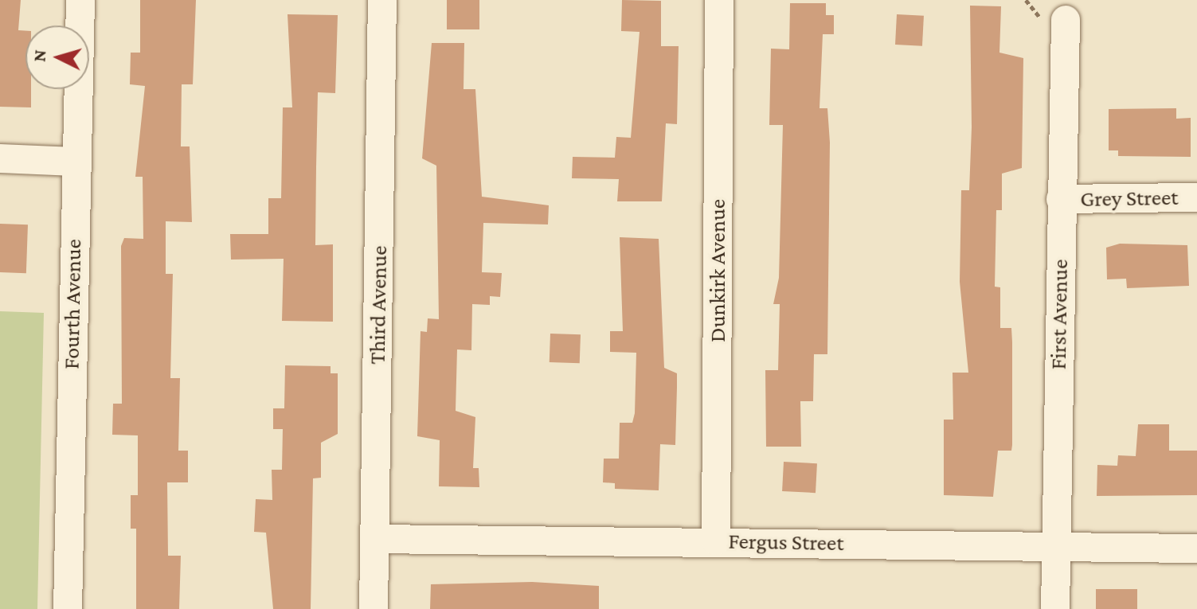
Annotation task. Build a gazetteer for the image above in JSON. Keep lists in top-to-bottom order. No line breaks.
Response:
{"streets":{"street":["Grey Street","Dunkirk Avenue","Fourth Avenue","Third Avenue","First Avenue","Fergus Street"]},"crossings":[["Grey Street","First Avenue"],["Dunkirk Avenue","Fergus Street"],["Third Avenue","Fergus Street"],["First Avenue","Fergus Street"]],"north":"left"}
